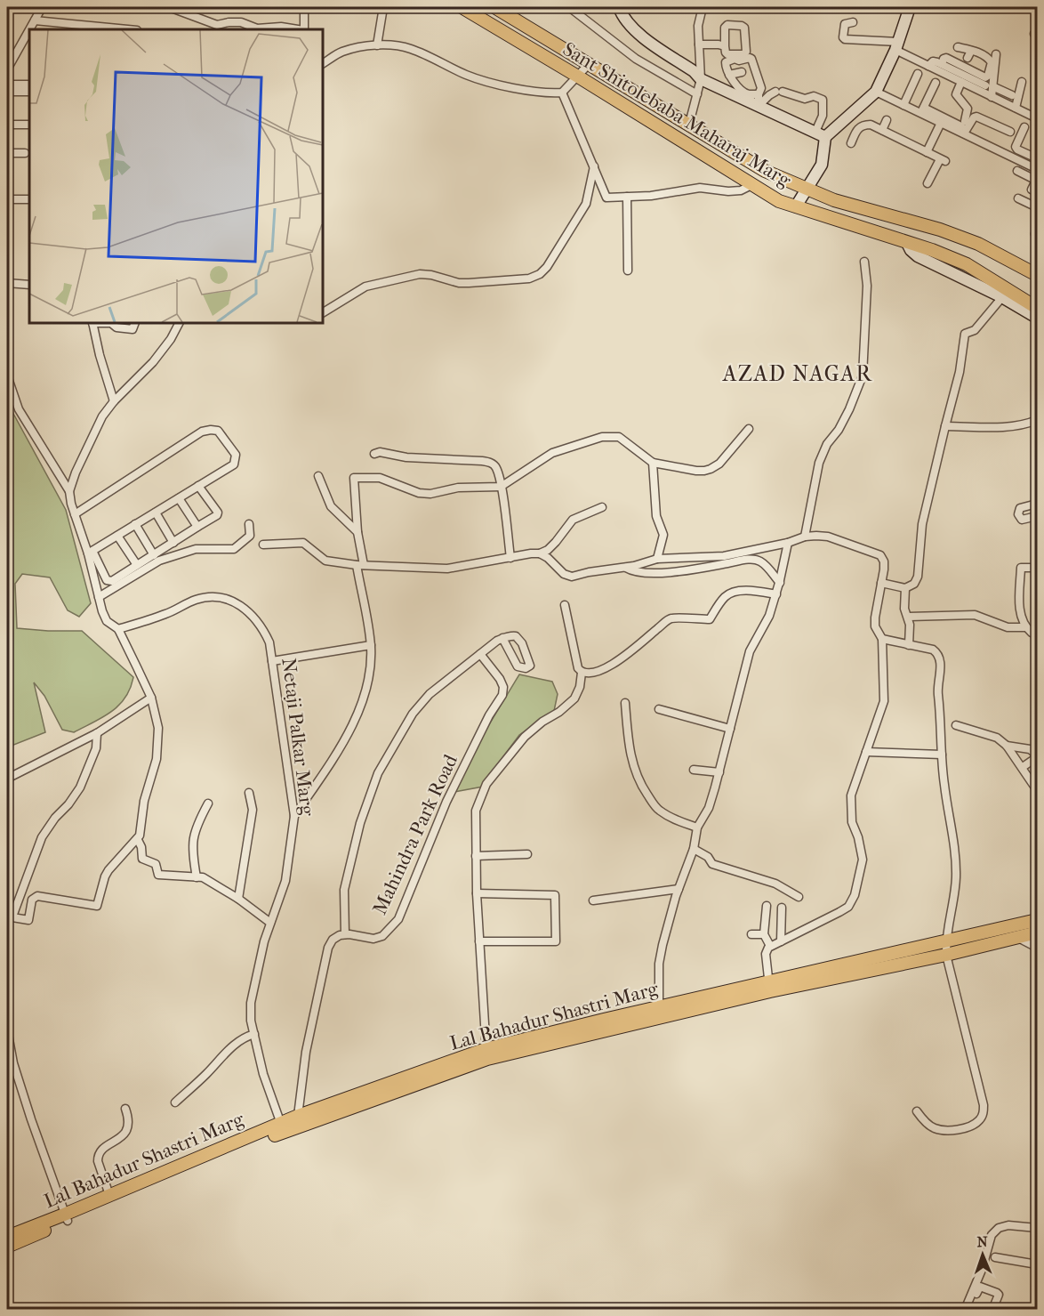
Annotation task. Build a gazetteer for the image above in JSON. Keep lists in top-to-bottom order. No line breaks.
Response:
{"streets":{"main road":["Sant Shitolebaba Maharaj Marg","Lal Bahadur Shastri Marg"],"street":["Netaji Palkar Marg","Mahindra Park Road"]},"crossings":[["Netaji Palkar Marg","Lal Bahadur Shastri Marg"]],"districts":["AZAD NAGAR"],"north":"top"}
